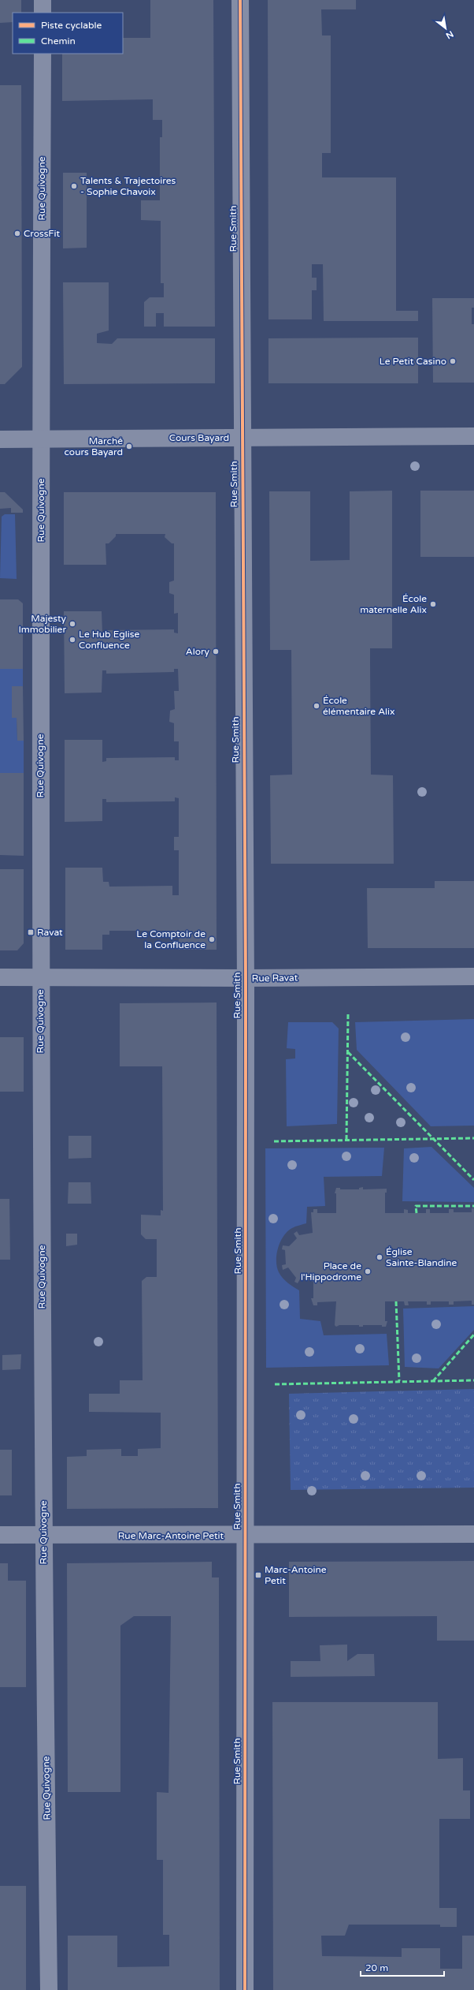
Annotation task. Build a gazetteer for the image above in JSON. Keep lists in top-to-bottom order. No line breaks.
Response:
{"streets":{"street":["Rue Quivogne","Rue Smith","Cours Bayard","Rue Ravat","Rue Marc-Antoine Petit"]},"crossings":[["Rue Quivogne","Cours Bayard"],["Rue Quivogne","Rue Ravat"],["Rue Quivogne","Rue Marc-Antoine Petit"],["Rue Smith","Cours Bayard"],["Rue Smith","Rue Ravat"],["Rue Smith","Rue Marc-Antoine Petit"]],"places":{"other":["Talents & Trajectoires - Sophie Chavoix","CrossFit","Le Petit Casino","Marché cours Bayard","École maternelle Alix","Majesty Immobilier","Le Hub Eglise Confluence","Alory","École élémentaire Alix","Le Comptoir de la Confluence","Église Sainte-Blandine","Place de l'Hippodrome"],"transit":["Ravat","Marc-Antoine Petit"]},"legend":["Piste cyclable","Chemin"],"scale_bar":"20 m","north":"bottom right"}
